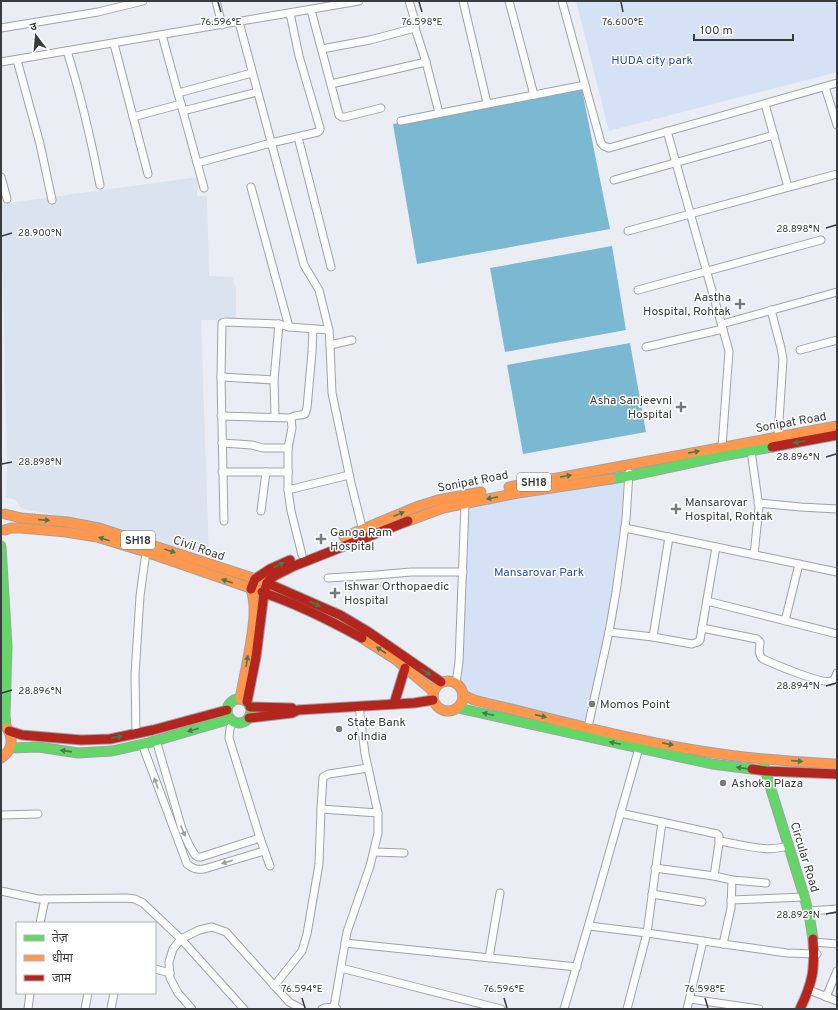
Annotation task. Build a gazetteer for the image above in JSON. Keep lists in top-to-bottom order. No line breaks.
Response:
{"streets":{"main road":["Sonipat Road","SH18","Civil Road","Circular Road"]},"crossings":[["Sonipat Road","Civil Road"],["SH18","Civil Road"]],"parks":["HUDA city park","Mansarovar Park"],"places":{"health":["Aastha Hospital, Rohtak","Asha Sanjeevni Hospital","Mansarovar Hospital, Rohtak","Ganga Ram Hospital","Ishwar Orthopaedic Hospital"],"other":["Momos Point","State Bank of India","Ashoka Plaza"]},"legend":["तेज़","धीमा","जाम"],"scale_bar":"100 m","north":"top","coordinates":["76.596°E","76.598°E","76.600°E","28.898°N","28.900°N","28.896°N","28.894°N","28.892°N","76.594°E"]}
